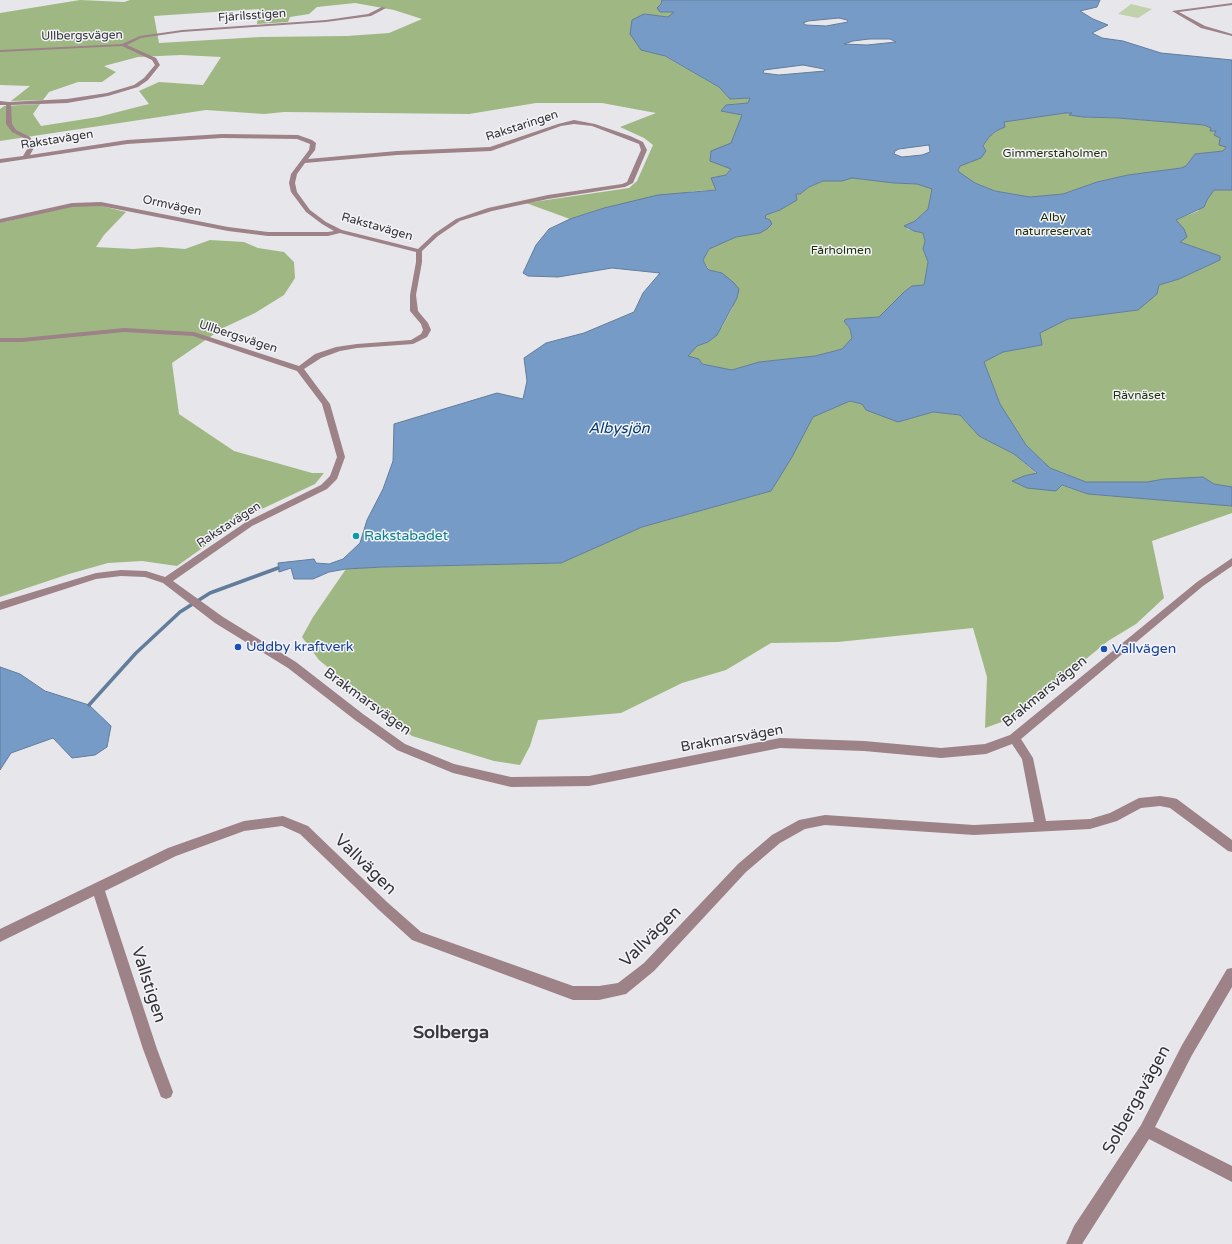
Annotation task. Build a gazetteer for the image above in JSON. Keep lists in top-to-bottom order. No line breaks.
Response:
{"streets":{"street":["Fjärilsstigen","Ullbergsvägen","Rakstaringen","Rakstavägen","Ormvägen","Brakmarsvägen","Vallvägen","Vallstigen","Solbergavägen"]},"crossings":[["Fjärilsstigen","Ullbergsvägen"],["Ullbergsvägen","Rakstavägen"],["Rakstaringen","Rakstavägen"],["Rakstavägen","Ormvägen"],["Rakstavägen","Brakmarsvägen"],["Vallvägen","Vallstigen"]],"districts":["Solberga"],"water":["Albysjön"],"parks":["Gimmerstaholmen","Alby naturreservat","Fårholmen","Rävnäset"],"places":["Rakstabadet","Uddby kraftverk","Vallvägen"]}
